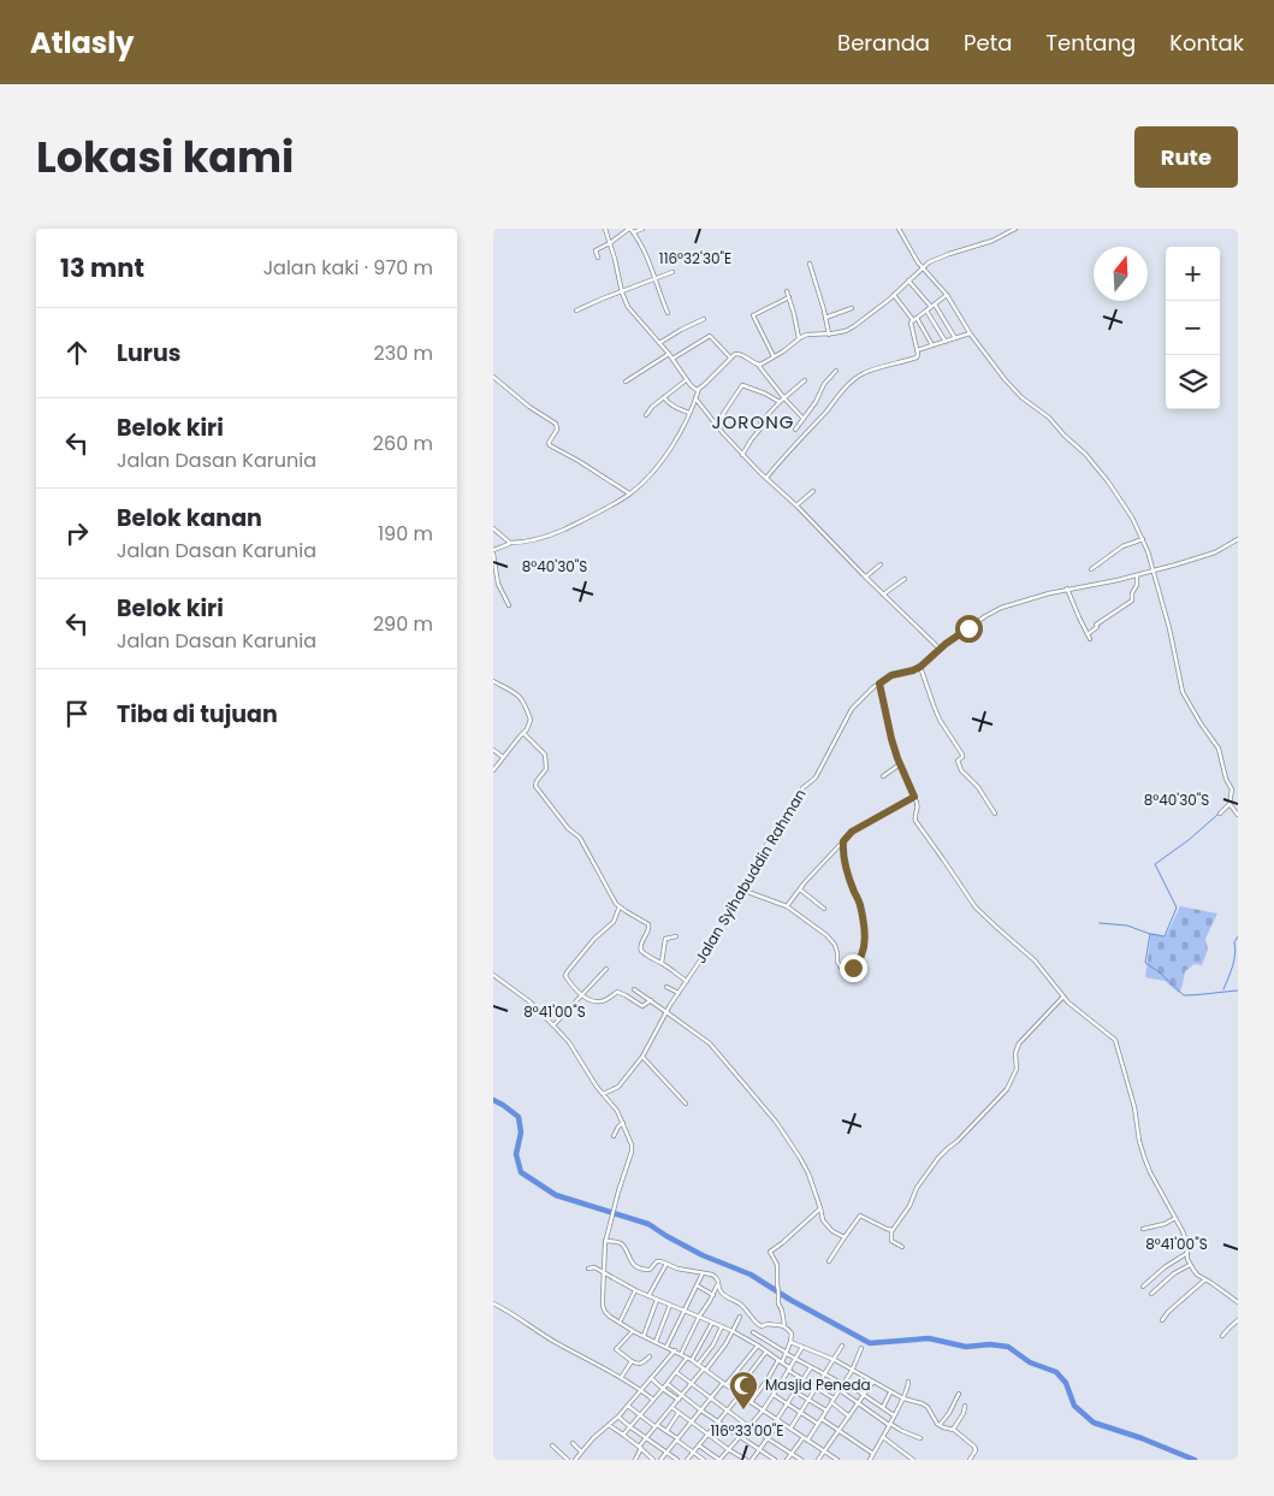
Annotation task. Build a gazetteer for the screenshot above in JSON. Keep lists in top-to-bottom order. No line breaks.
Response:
{"streets":{"street":["Jalan Syihabuddin Rahman"]},"districts":["JORONG"],"places":{"mosque":["Masjid Peneda"]},"north":"top","page":{"header":"Atlasly","nav":["Beranda","Peta","Tentang","Kontak"],"title":"Lokasi kami","buttons":"Rute","heading":["13 mnt","Jalan kaki · 970 m"],"map_buttons":["+","−"],"list":[["Lurus","230 m"],["Belok kiri","Jalan Dasan Karunia","260 m"],["Belok kanan","Jalan Dasan Karunia","190 m"],["Belok kiri","Jalan Dasan Karunia","290 m"],"Tiba di tujuan"]},"coordinates":["116°32'30\"E","8°40'30\"S","8°41'00\"S","116°33'00\"E"]}
